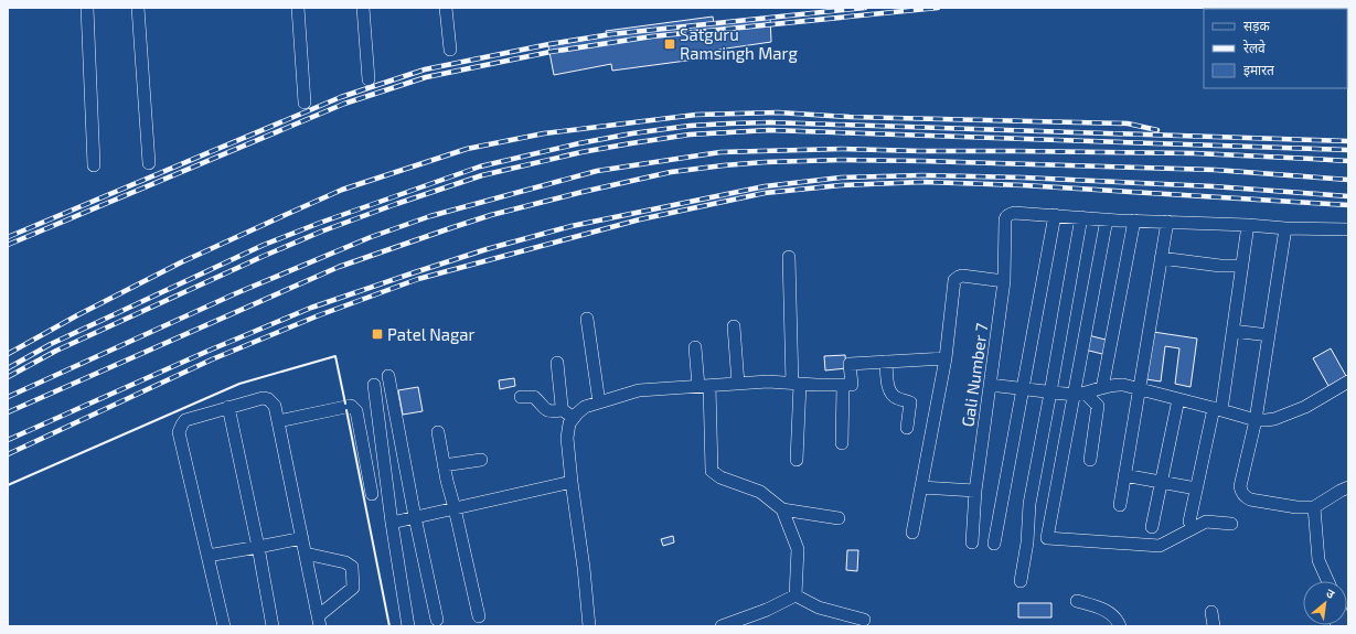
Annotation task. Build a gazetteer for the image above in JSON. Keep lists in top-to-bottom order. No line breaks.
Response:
{"streets":{"street":["Gali Number 7"]},"places":{"transit":["Satguru Ramsingh Marg","Patel Nagar"]},"legend":["सड़क","रेलवे","इमारत"],"north":"top right"}
